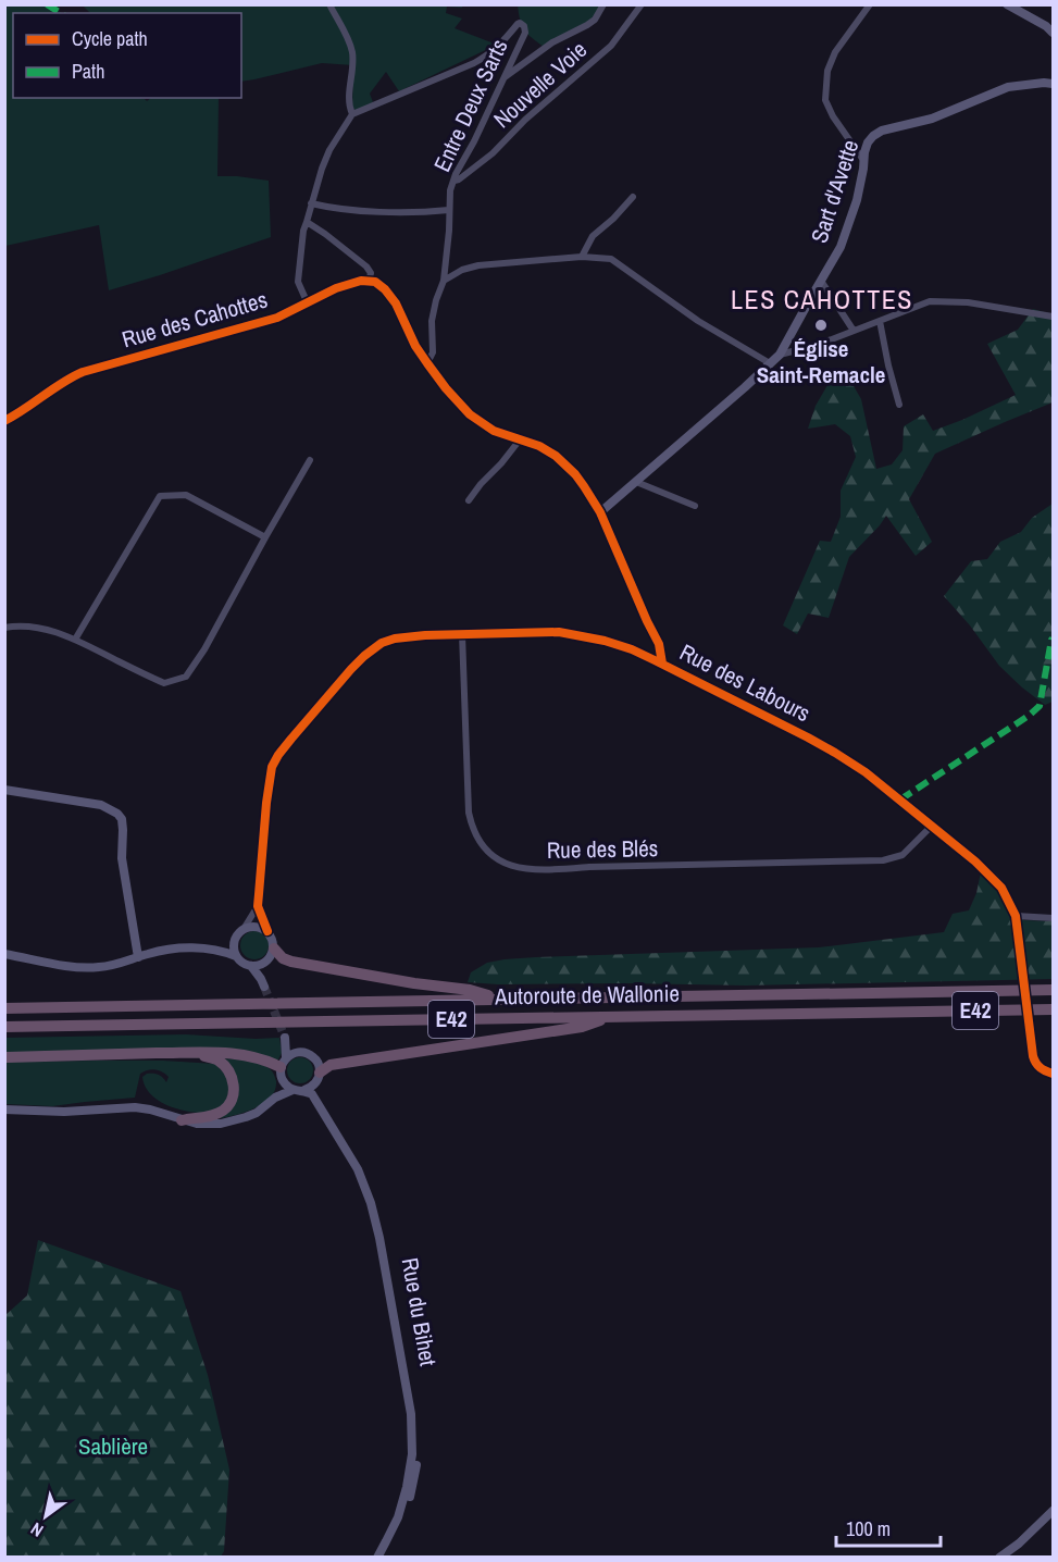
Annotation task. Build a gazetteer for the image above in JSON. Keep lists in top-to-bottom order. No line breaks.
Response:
{"streets":{"highway":["Autoroute de Wallonie","E42"],"street":["Nouvelle Voie","Entre Deux Sarts","Sart d'Avette","Rue des Cahottes","Rue des Labours","Rue des Blés","Rue du Bihet"]},"crossings":[["Nouvelle Voie","Entre Deux Sarts"],["Rue des Labours","Rue des Blés"]],"districts":["LES CAHOTTES"],"parks":["Sablière"],"places":["Église Saint-Remacle"],"legend":["Cycle path","Path"],"scale_bar":"100 m","north":"bottom left"}
